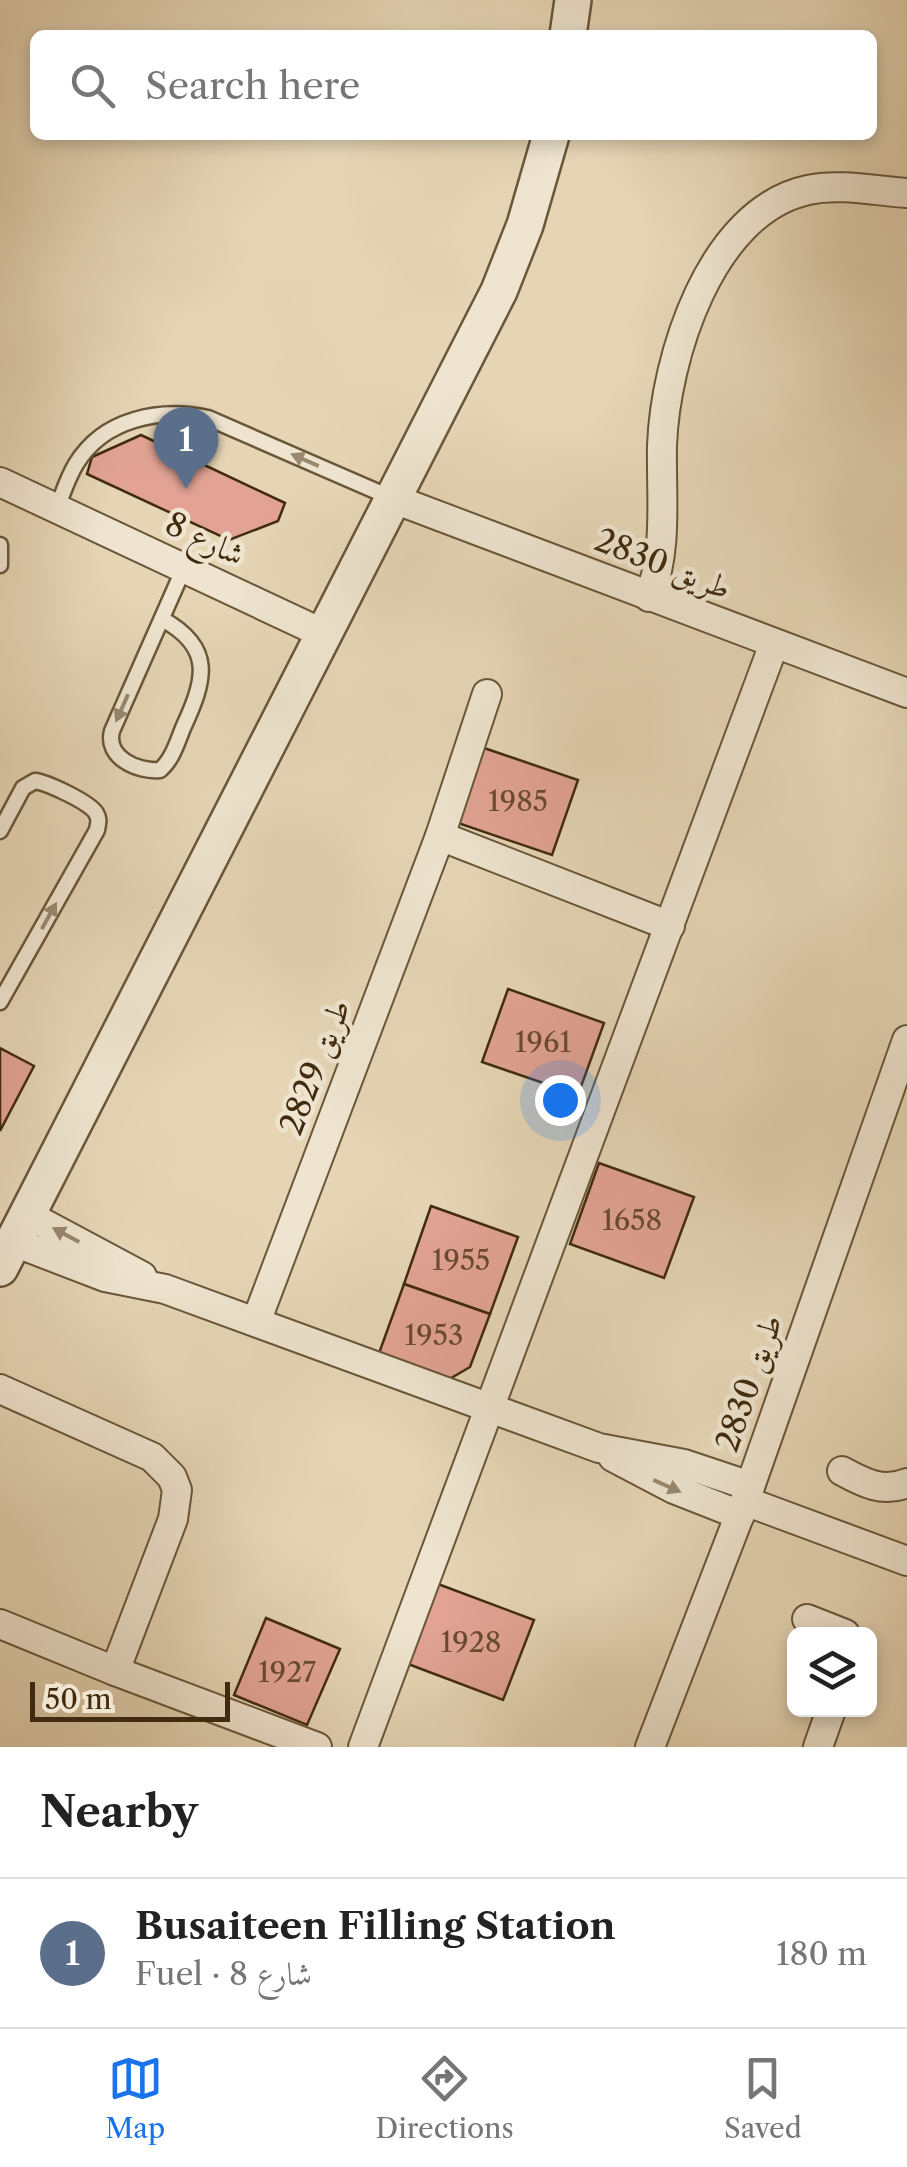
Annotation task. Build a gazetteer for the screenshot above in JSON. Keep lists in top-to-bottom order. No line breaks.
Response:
{"streets":{"street":["شارع 8","طريق 2830","طريق 2829"]},"house_numbers":["1985","1961","1658","1955","1953","1928","1927"],"scale_bar":"50 m","page":{"search":"Search here","pins":"1","scale":"50 m","heading":"Nearby","list":[{"mark":"1","name":"Busaiteen Filling Station","note":"Fuel · شارع 8","value":"180 m"}],"nav":["Map","Directions","Saved"]}}
